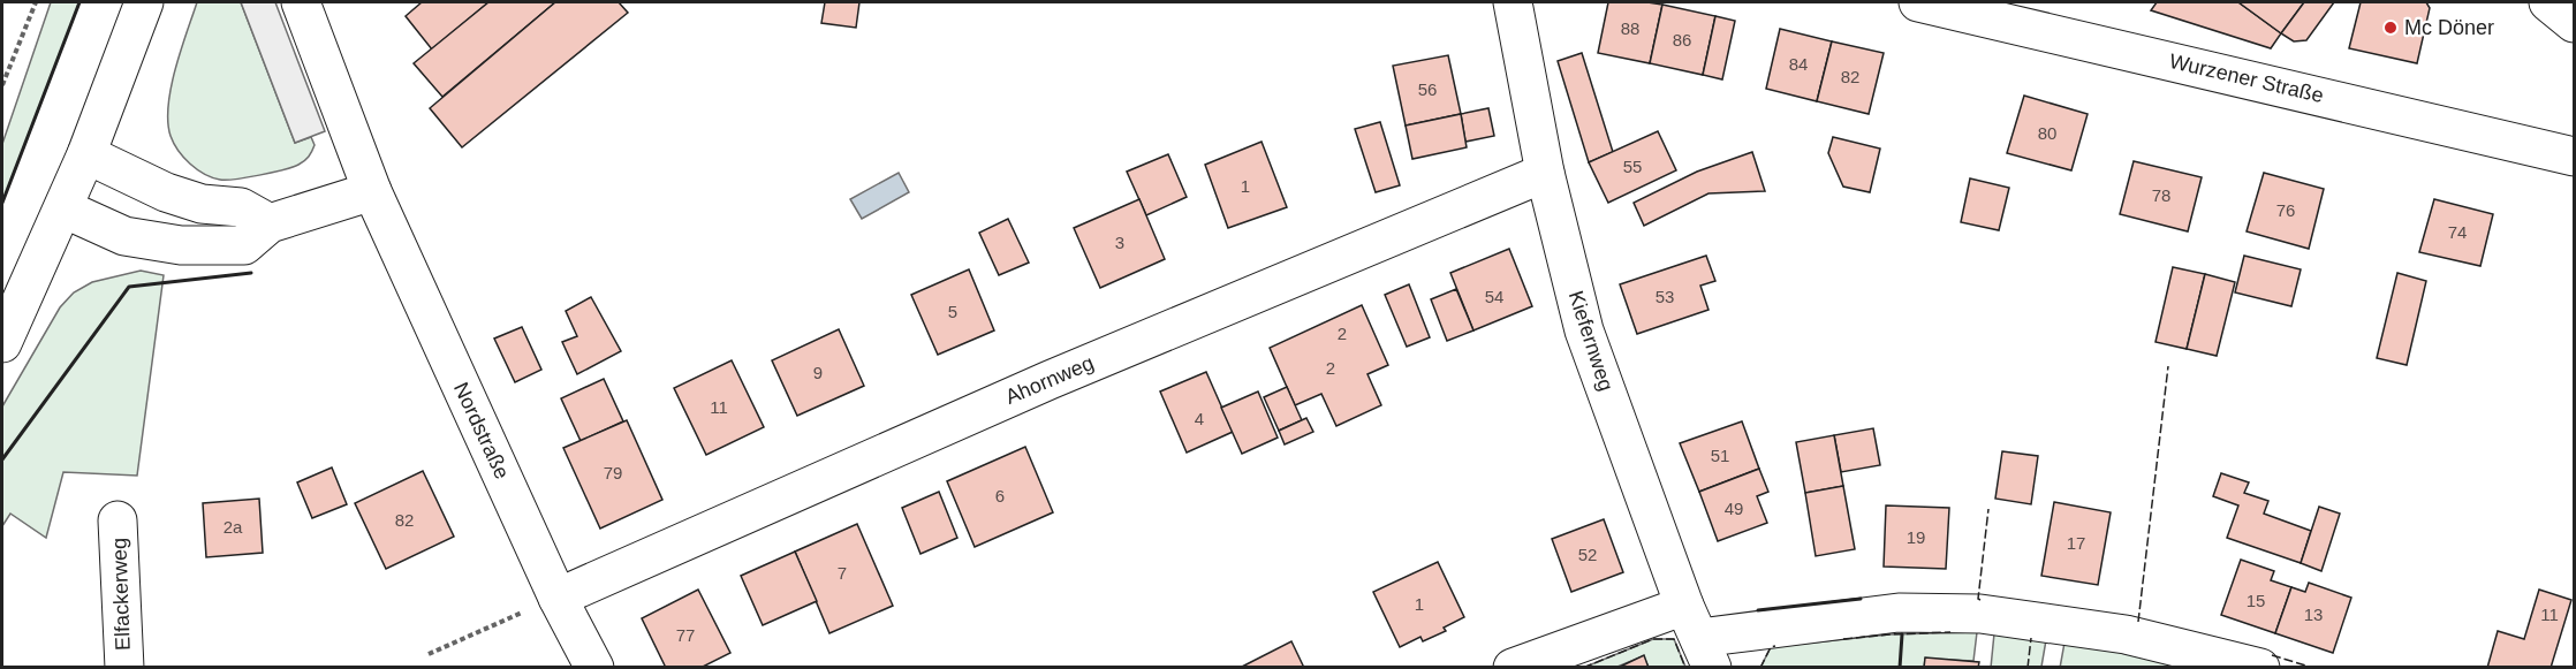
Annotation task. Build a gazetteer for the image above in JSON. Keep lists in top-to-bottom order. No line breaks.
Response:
{"streets":{"street":["Wurzener Straße","Kiefernweg","Ahornweg","Nordstraße","Elfackerweg"]},"crossings":[["Kiefernweg","Ahornweg"],["Ahornweg","Nordstraße"]],"places":["Mc Döner"],"house_numbers":["88","86","84","82","56","80","55","1","78","76","74","3","54","53","5","2","2","9","11","4","51","79","6","49","82","2a","19","17","52","7","15","1","13","11","77"]}
